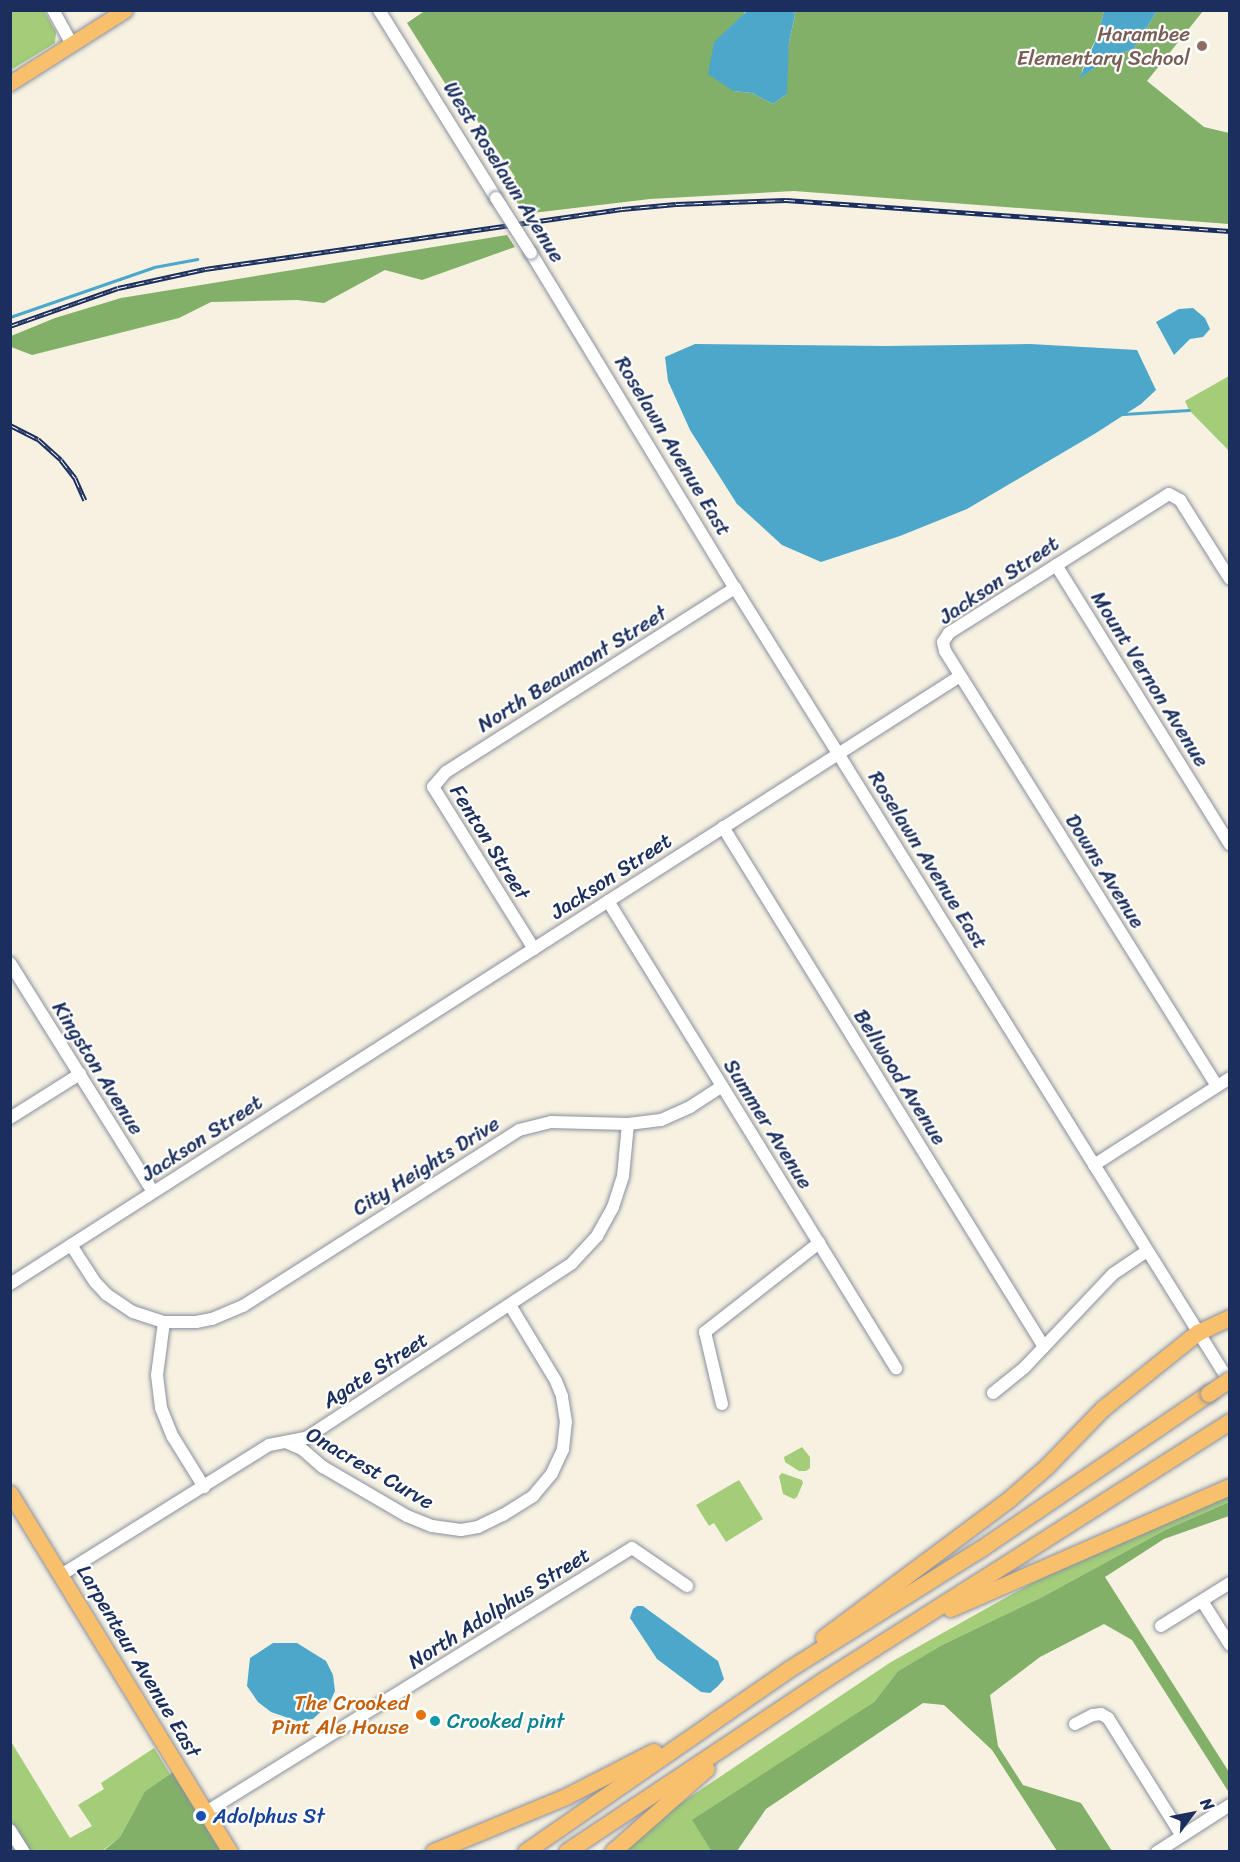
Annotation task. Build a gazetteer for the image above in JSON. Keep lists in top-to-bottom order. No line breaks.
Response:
{"streets":{"main road":["Larpenteur Avenue East"],"street":["West Roselawn Avenue","Roselawn Avenue East","Jackson Street","North Beaumont Street","Mount Vernon Avenue","Fenton Street","Downs Avenue","Kingston Avenue","Bellwood Avenue","Summer Avenue","City Heights Drive","Agate Street","Onacrest Curve","North Adolphus Street"]},"crossings":[["West Roselawn Avenue","Roselawn Avenue East"],["Roselawn Avenue East","Jackson Street"],["Roselawn Avenue East","North Beaumont Street"],["Jackson Street","Mount Vernon Avenue"],["Jackson Street","Fenton Street"],["Jackson Street","Downs Avenue"],["Jackson Street","Kingston Avenue"],["Jackson Street","Bellwood Avenue"],["Jackson Street","Summer Avenue"],["North Beaumont Street","Fenton Street"],["Summer Avenue","City Heights Drive"],["City Heights Drive","Agate Street"],["Agate Street","Onacrest Curve"],["Agate Street","Larpenteur Avenue East"],["North Adolphus Street","Larpenteur Avenue East"]],"places":["Harambee Elementary School","The Crooked Pint Ale House","Crooked pint","Adolphus St"],"north":"top right"}
